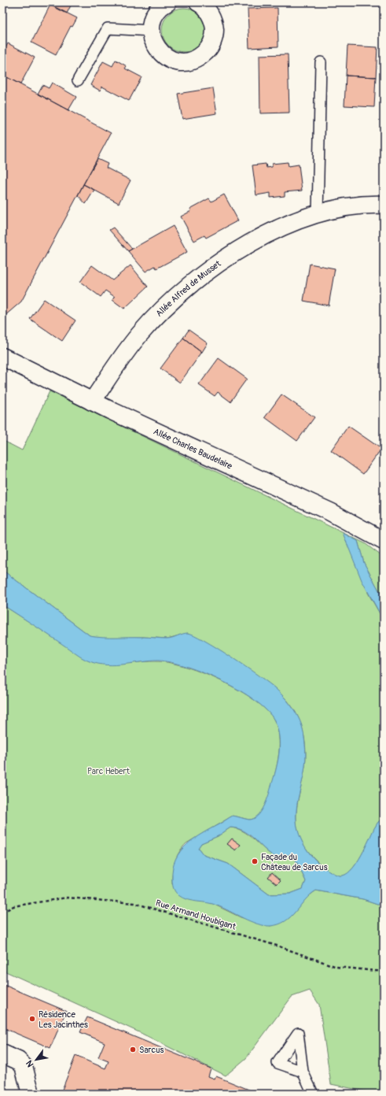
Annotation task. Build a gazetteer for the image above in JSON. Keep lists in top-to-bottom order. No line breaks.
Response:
{"streets":{"street":["Allée Alfred de Musset","Allée Charles Baudelaire"],"path":["Rue Armand Houbigant"]},"crossings":[["Allée Alfred de Musset","Allée Charles Baudelaire"]],"parks":["Parc Hebert"],"places":["Façade du Château de Sarcus","Résidence Les Jacinthes","Sarcus"],"north":"bottom left"}
